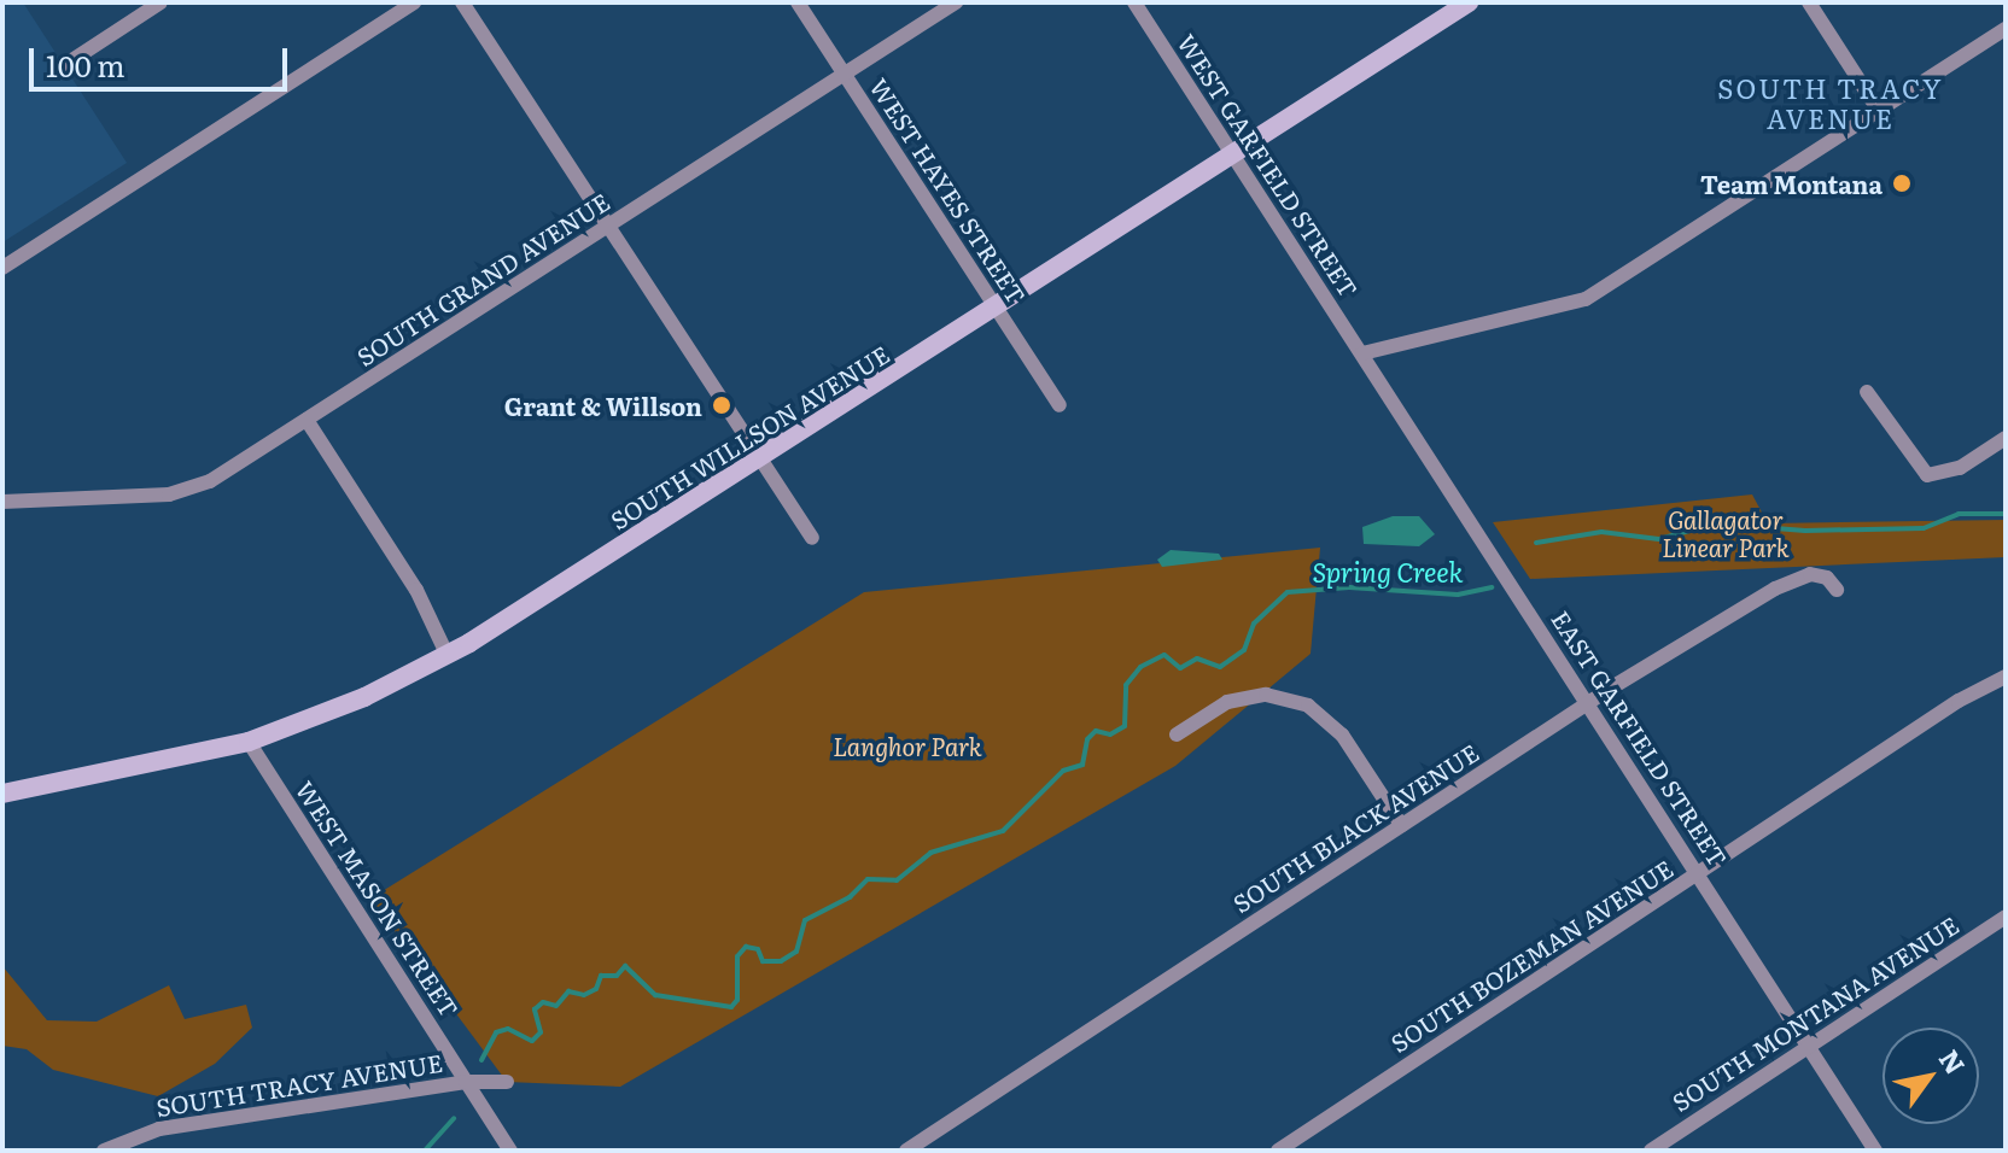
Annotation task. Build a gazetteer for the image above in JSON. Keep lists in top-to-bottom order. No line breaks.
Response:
{"streets":{"main road":["SOUTH WILLSON AVENUE"],"street":["WEST GARFIELD STREET","WEST HAYES STREET","SOUTH GRAND AVENUE","EAST GARFIELD STREET","SOUTH BLACK AVENUE","WEST MASON STREET","SOUTH BOZEMAN AVENUE","SOUTH MONTANA AVENUE","SOUTH TRACY AVENUE"]},"crossings":[["WEST GARFIELD STREET","SOUTH WILLSON AVENUE"],["WEST GARFIELD STREET","EAST GARFIELD STREET"],["WEST HAYES STREET","SOUTH GRAND AVENUE"],["WEST HAYES STREET","SOUTH WILLSON AVENUE"],["SOUTH WILLSON AVENUE","WEST MASON STREET"],["EAST GARFIELD STREET","SOUTH BLACK AVENUE"],["EAST GARFIELD STREET","SOUTH BOZEMAN AVENUE"],["EAST GARFIELD STREET","SOUTH MONTANA AVENUE"],["WEST MASON STREET","SOUTH TRACY AVENUE"]],"districts":["SOUTH TRACY AVENUE"],"water":["Spring Creek"],"parks":["Gallagator Linear Park","Langhor Park"],"places":["Team Montana","Grant & Willson"],"scale_bar":"100 m","north":"top right"}
